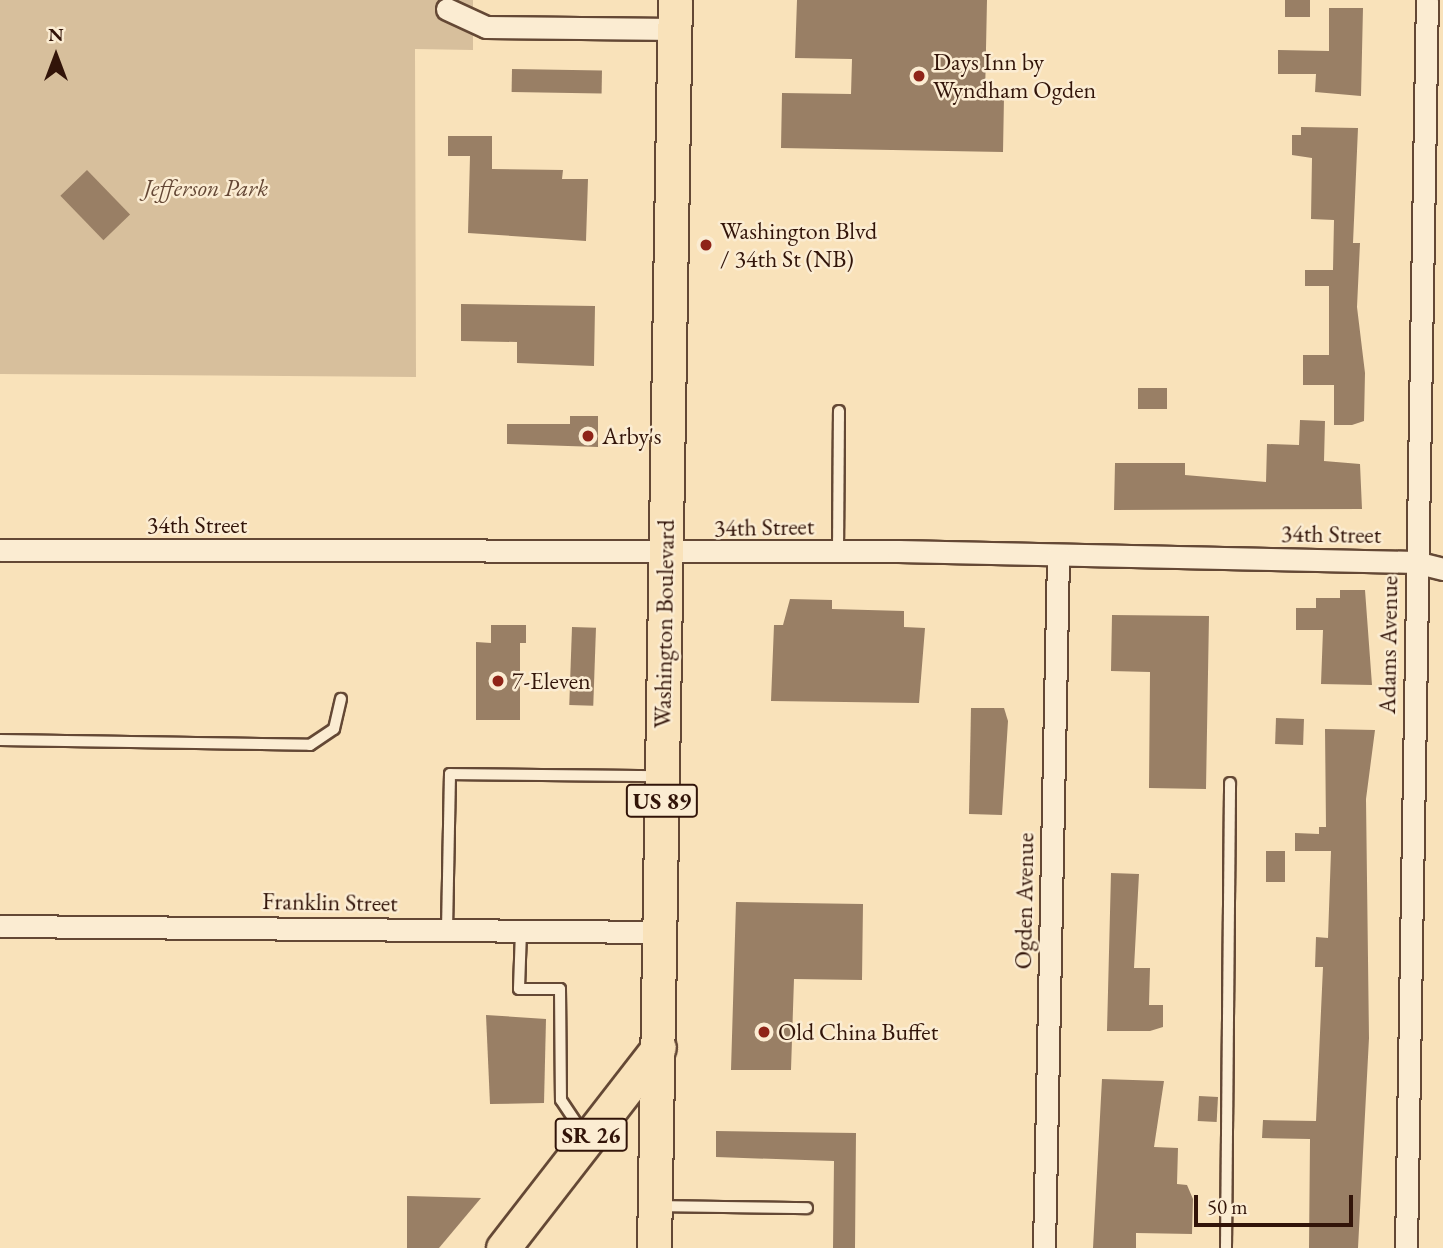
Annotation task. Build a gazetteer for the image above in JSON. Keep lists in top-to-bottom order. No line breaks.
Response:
{"streets":{"main road":["Washington Boulevard","US 89","SR 26"],"street":["34th Street","Adams Avenue","Ogden Avenue","Franklin Street"]},"crossings":[["34th Street","Washington Boulevard"],["34th Street","Adams Avenue"],["34th Street","Ogden Avenue"],["Washington Boulevard","Franklin Street"],["Washington Boulevard","SR 26"]],"parks":["Jefferson Park"],"places":["Days Inn by Wyndham Ogden","Washington Blvd / 34th St (NB)","Arby's","7-Eleven","Old China Buffet"],"scale_bar":"50 m","north":"top"}
